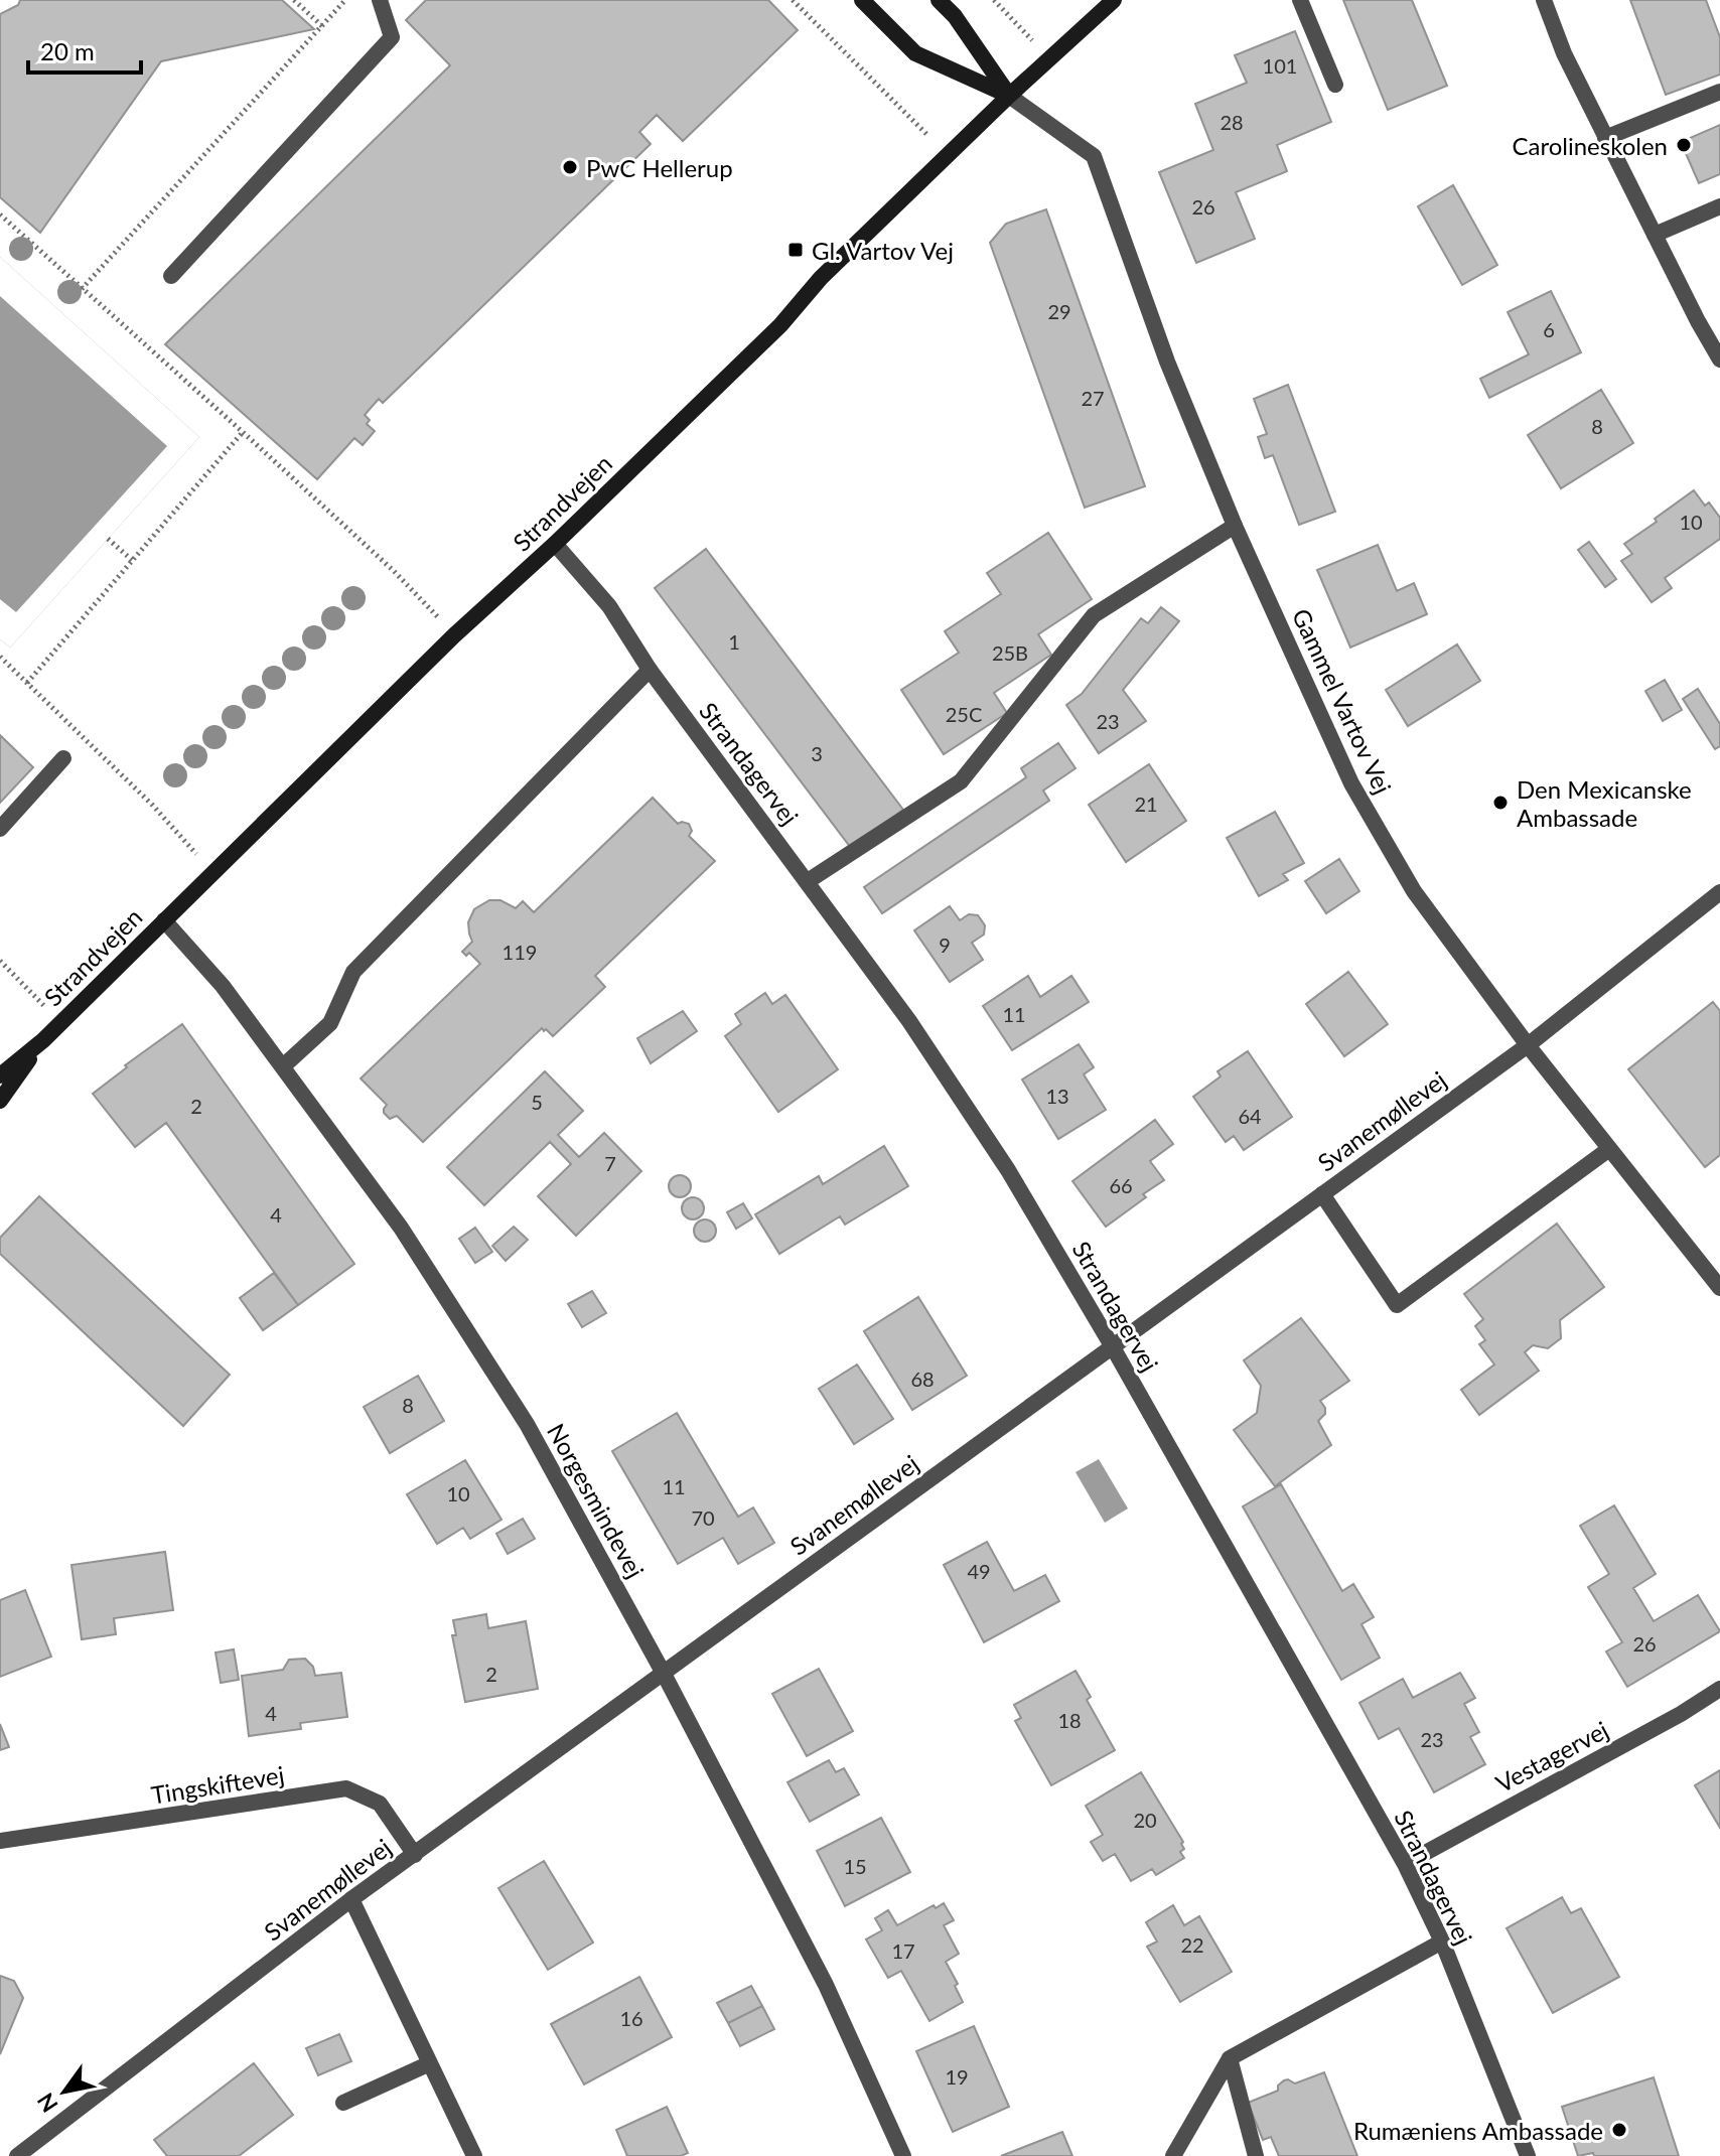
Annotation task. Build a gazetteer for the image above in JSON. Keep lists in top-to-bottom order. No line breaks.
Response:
{"streets":{"street":["Strandvejen","Gammel Vartov Vej","Strandagervej","Svanemøllevej","Norgesmindevej","Vestagervej","Tingskiftevej"]},"crossings":[["Strandvejen","Gammel Vartov Vej"],["Strandvejen","Strandagervej"],["Strandvejen","Norgesmindevej"],["Gammel Vartov Vej","Svanemøllevej"],["Strandagervej","Svanemøllevej"],["Strandagervej","Vestagervej"],["Svanemøllevej","Norgesmindevej"],["Svanemøllevej","Tingskiftevej"]],"places":{"other":["Carolineskolen","PwC Hellerup","Den Mexicanske Ambassade","Rumæniens Ambassade"],"transit":["Gl. Vartov Vej"]},"house_numbers":["101","28","26","29","6","27","8","10","1","25B","25C","23","3","21","9","119","11","13","5","2","64","7","66","4","68","8","11","10","70","49","26","2","4","18","23","20","15","22","17","16","19"],"scale_bar":"20 m","north":"bottom left"}
